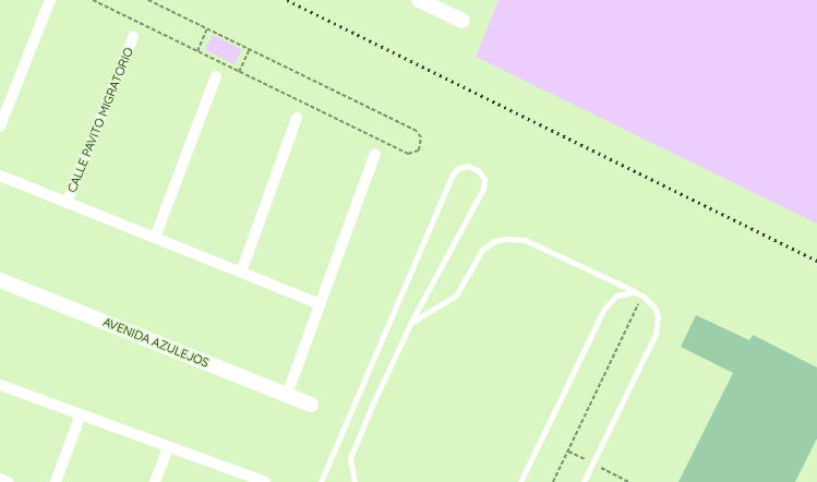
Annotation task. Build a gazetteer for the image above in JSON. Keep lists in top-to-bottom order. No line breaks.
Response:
{"streets":{"main road":["AVENIDA AZULEJOS"],"street":["CALLE PAVITO MIGRATORIO"]}}
